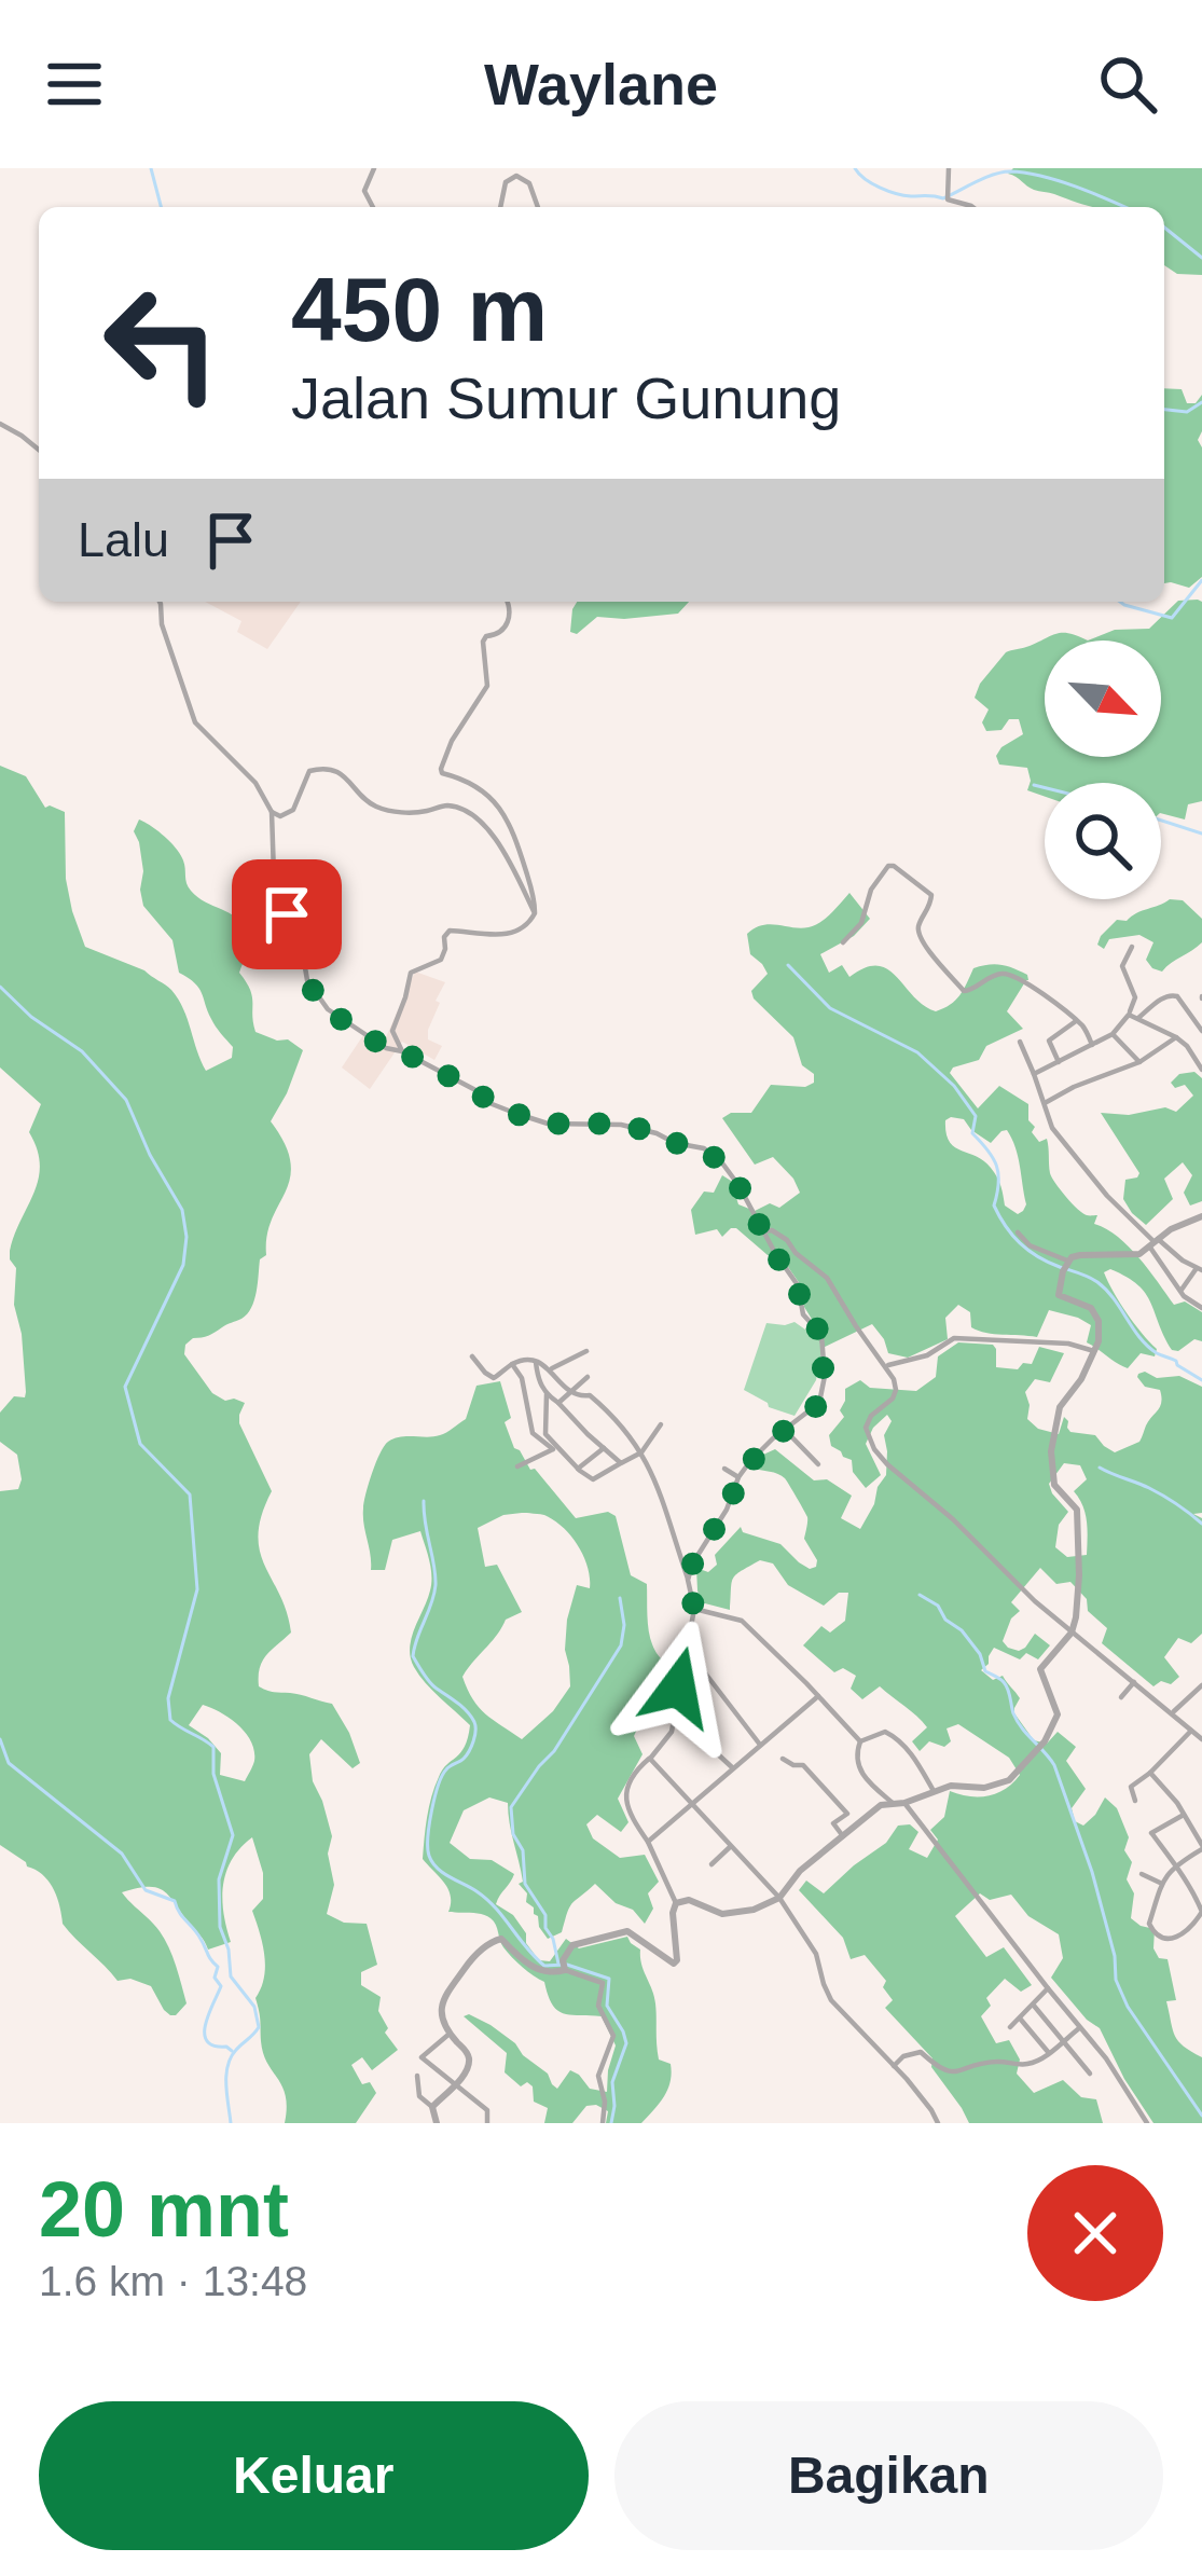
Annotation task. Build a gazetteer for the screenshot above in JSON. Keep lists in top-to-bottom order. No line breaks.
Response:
{"north":"bottom right","page":{"header":"Waylane","turn":["450 m","Jalan Sumur Gunung"],"then":"Lalu","heading":["20 mnt","1.6 km · 13:48"],"buttons":["Keluar","Bagikan"]}}
